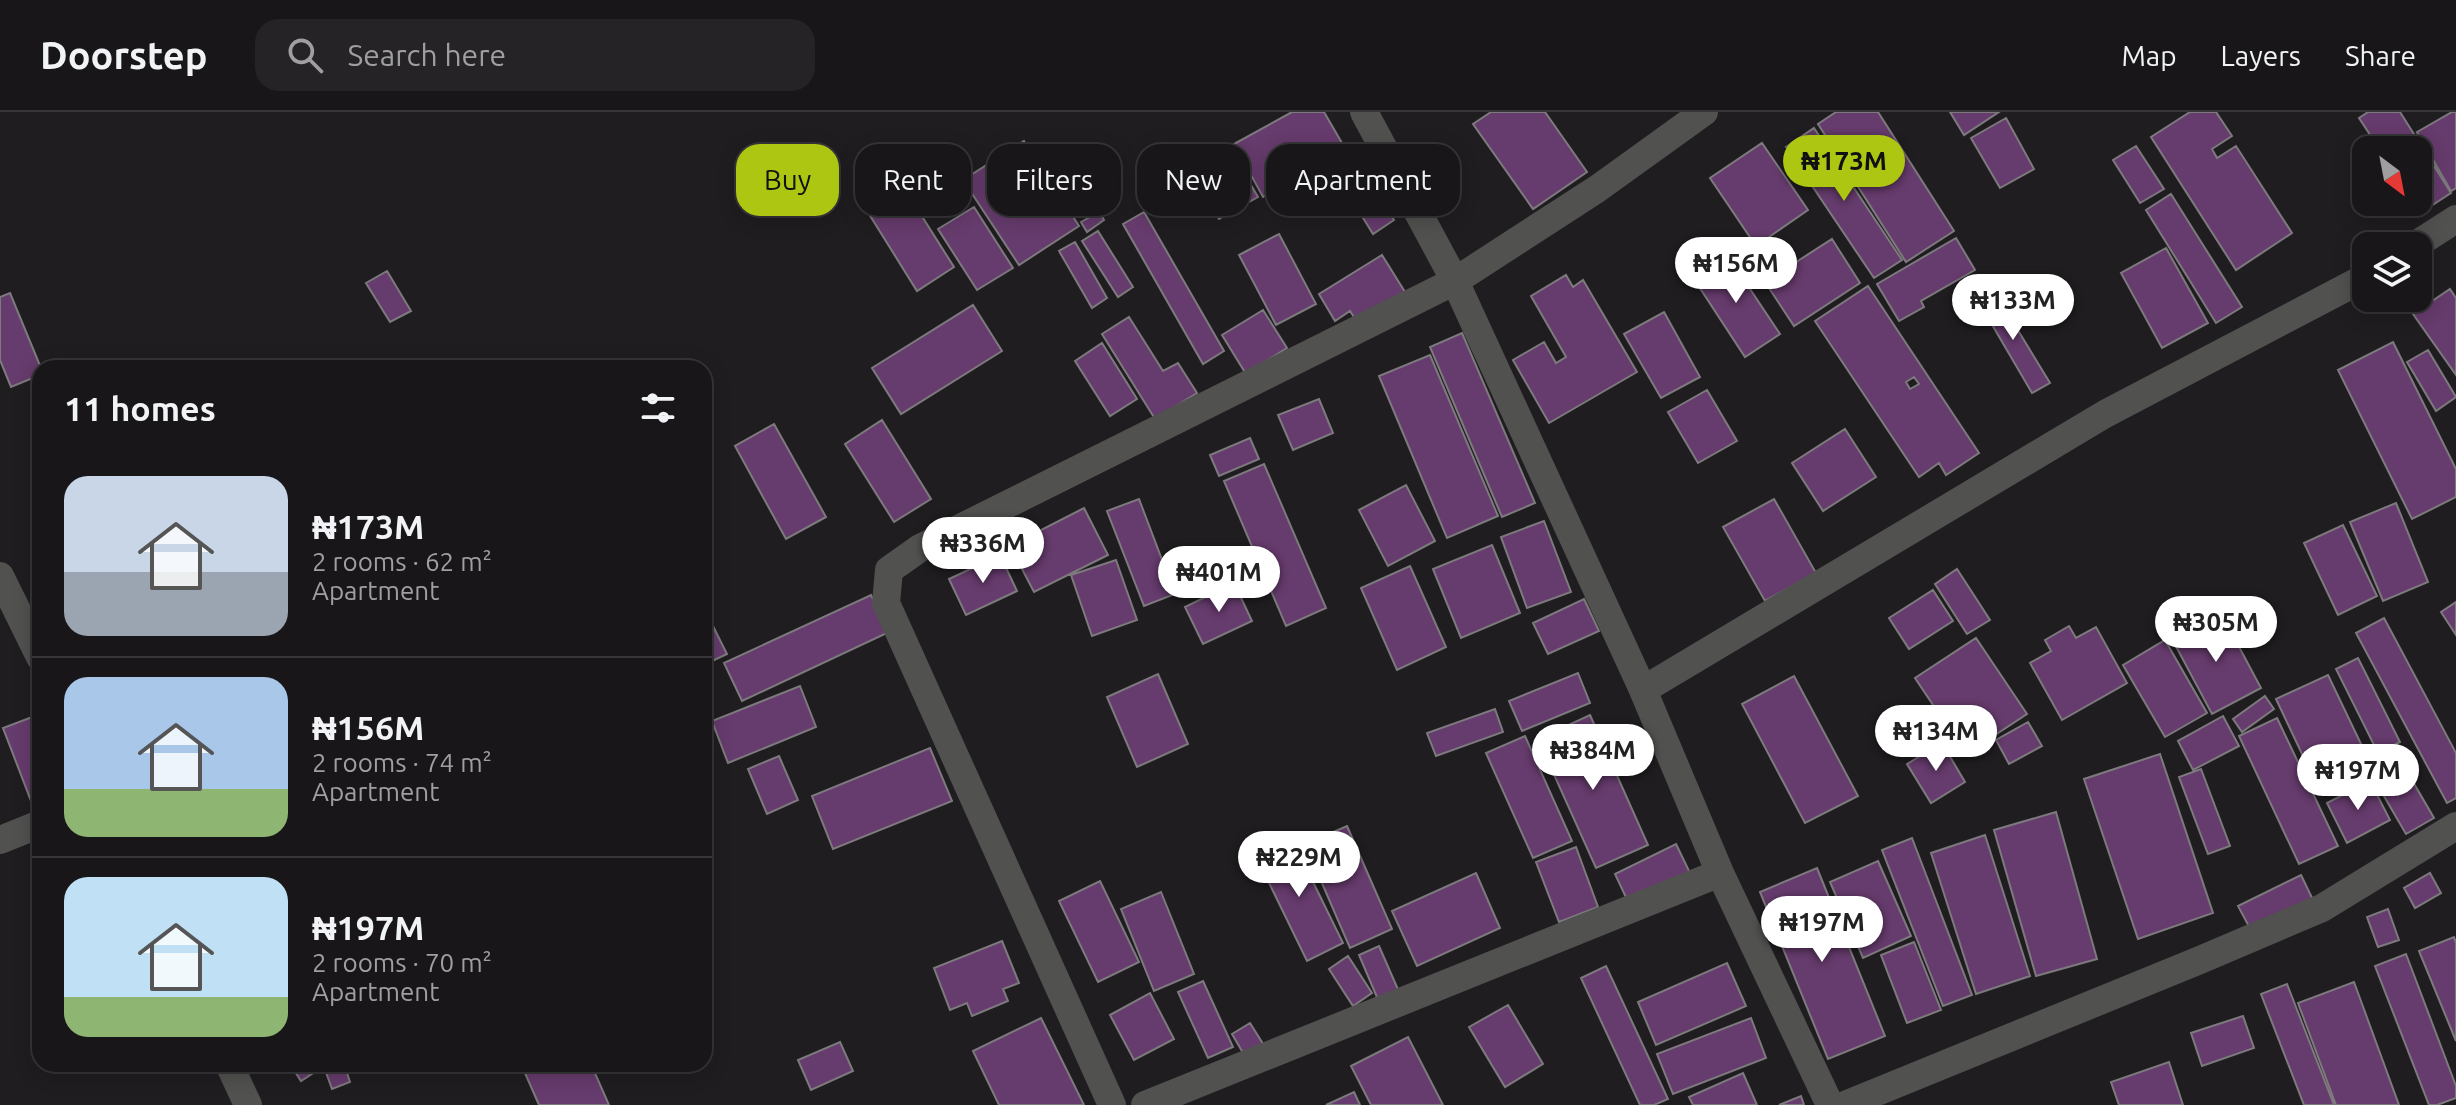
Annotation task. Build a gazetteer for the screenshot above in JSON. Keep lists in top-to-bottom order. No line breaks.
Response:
{"north":"bottom right","page":{"header":"Doorstep","search":"Search here","nav":["Map","Layers","Share"],"price":["₦173M","₦156M","₦133M","₦336M","₦401M","₦305M","₦134M","₦384M","₦197M","₦229M","₦197M"],"chip":["Buy","Rent","Filters","New","Apartment"],"heading":"11 homes","list":[{"name":"₦173M","note":"2 rooms · 62 m² · Apartment"},{"name":"₦156M","note":"2 rooms · 74 m² · Apartment"},{"name":"₦197M","note":"2 rooms · 70 m² · Apartment"}]}}
